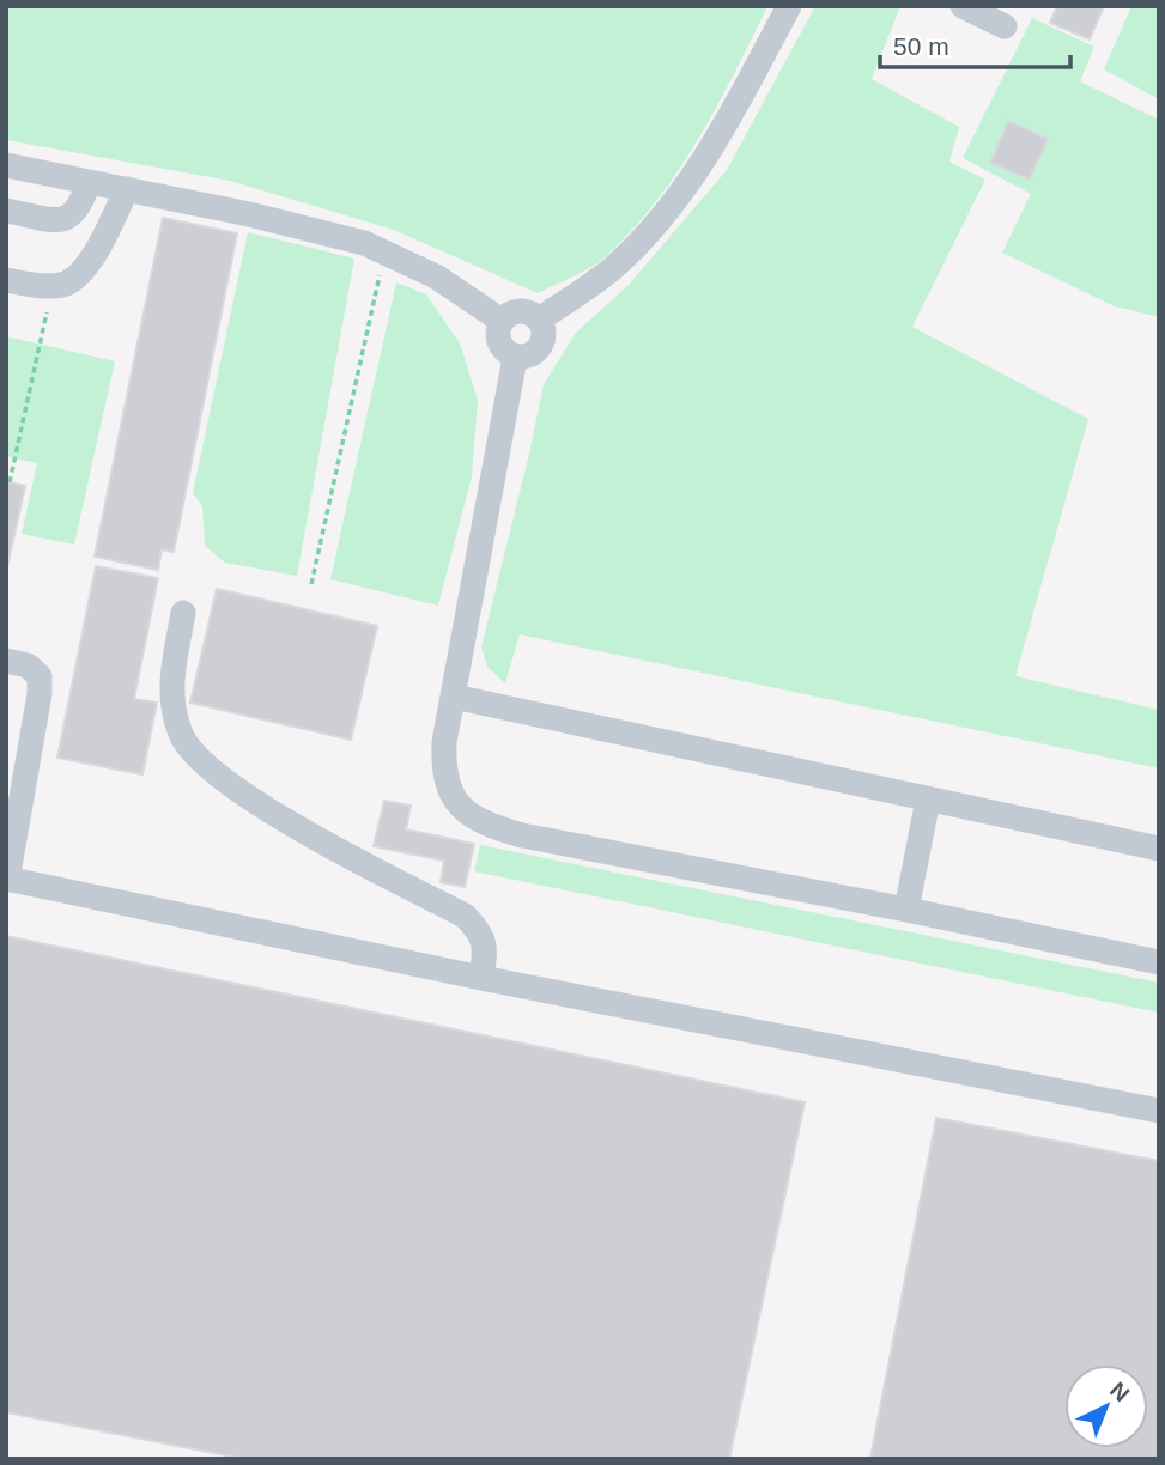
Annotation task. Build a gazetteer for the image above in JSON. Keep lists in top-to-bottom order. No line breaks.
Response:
{"scale_bar":"50 m","north":"top right"}
